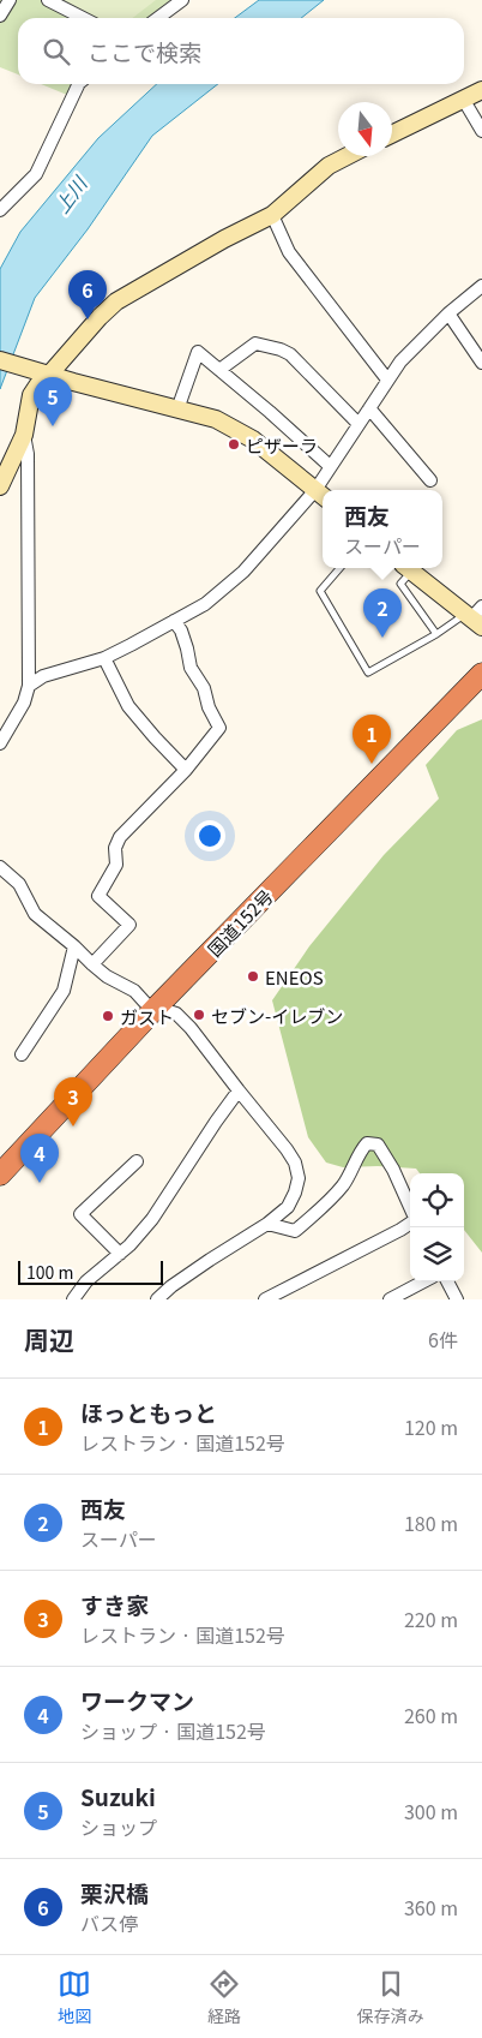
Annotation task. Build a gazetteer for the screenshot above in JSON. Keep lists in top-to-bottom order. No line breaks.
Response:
{"streets":{"highway":["国道152号"]},"water":["上川"],"places":["ピザーラ","ENEOS","セブン-イレブン","ガスト"],"scale_bar":"100 m","north":"bottom","page":{"search":"ここで検索","pins":["6","5","2","1","3","4"],"popup":["西友","スーパー"],"scale":"100 m","heading":["周辺","6件"],"list":[{"mark":"1","name":"ほっともっと","note":"レストラン · 国道152号","value":"120 m"},{"mark":"2","name":"西友","note":"スーパー","value":"180 m"},{"mark":"3","name":"すき家","note":"レストラン · 国道152号","value":"220 m"},{"mark":"4","name":"ワークマン","note":"ショップ · 国道152号","value":"260 m"},{"mark":"5","name":"Suzuki","note":"ショップ","value":"300 m"},{"mark":"6","name":"栗沢橋","note":"バス停","value":"360 m"}],"nav":["地図","経路","保存済み"]}}
